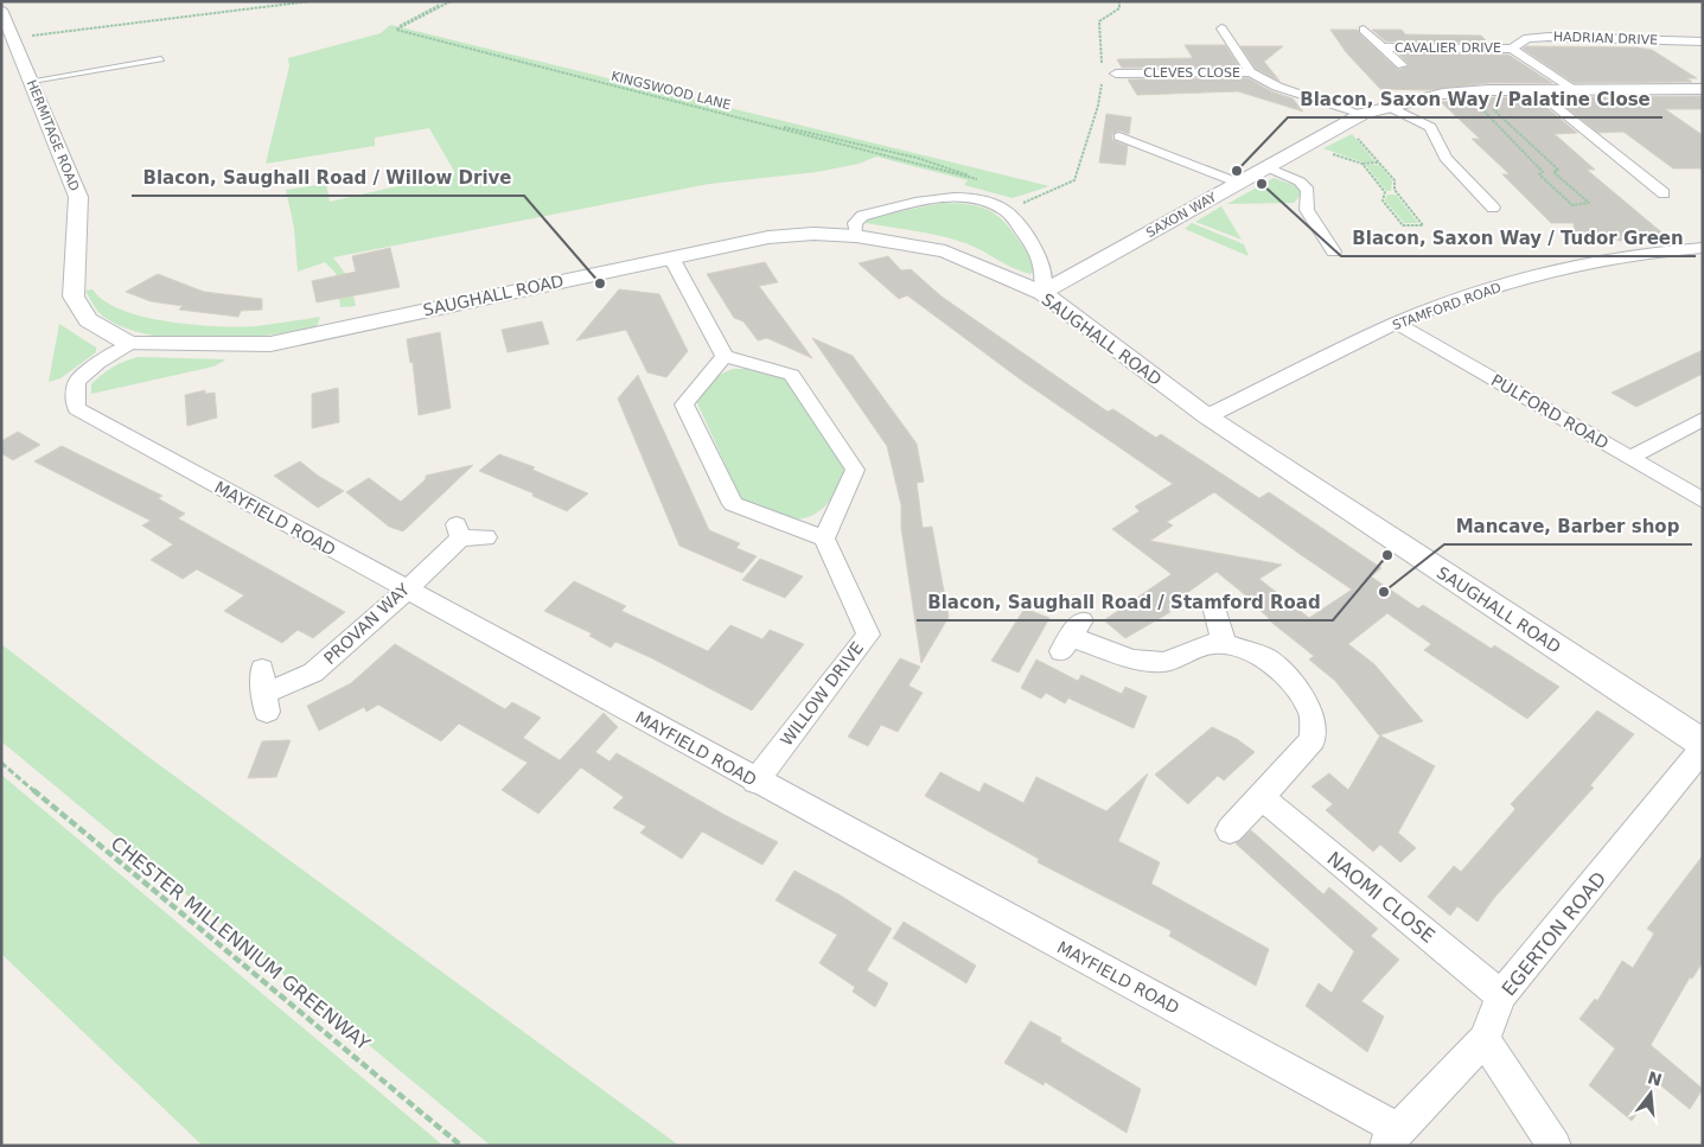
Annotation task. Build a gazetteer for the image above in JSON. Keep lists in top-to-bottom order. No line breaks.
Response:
{"streets":{"street":["HADRIAN DRIVE","CAVALIER DRIVE","CLEVES CLOSE","HERMITAGE ROAD","SAXON WAY","SAUGHALL ROAD","STAMFORD ROAD","PULFORD ROAD","MAYFIELD ROAD","PROVAN WAY","WILLOW DRIVE","NAOMI CLOSE","EGERTON ROAD"],"path":["CHESTER MILLENNIUM GREENWAY"]},"crossings":[["HADRIAN DRIVE","CAVALIER DRIVE"],["CAVALIER DRIVE","SAXON WAY"],["HERMITAGE ROAD","SAUGHALL ROAD"],["HERMITAGE ROAD","MAYFIELD ROAD"],["SAXON WAY","SAUGHALL ROAD"],["SAUGHALL ROAD","STAMFORD ROAD"],["SAUGHALL ROAD","MAYFIELD ROAD"],["STAMFORD ROAD","PULFORD ROAD"],["MAYFIELD ROAD","PROVAN WAY"],["MAYFIELD ROAD","WILLOW DRIVE"],["MAYFIELD ROAD","EGERTON ROAD"],["NAOMI CLOSE","EGERTON ROAD"]],"places":["Blacon, Saxon Way / Palatine Close","Blacon, Saxon Way / Tudor Green","Blacon, Saughall Road / Willow Drive","Blacon, Saughall Road / Stamford Road","Mancave, Barber shop"],"north":"top"}
